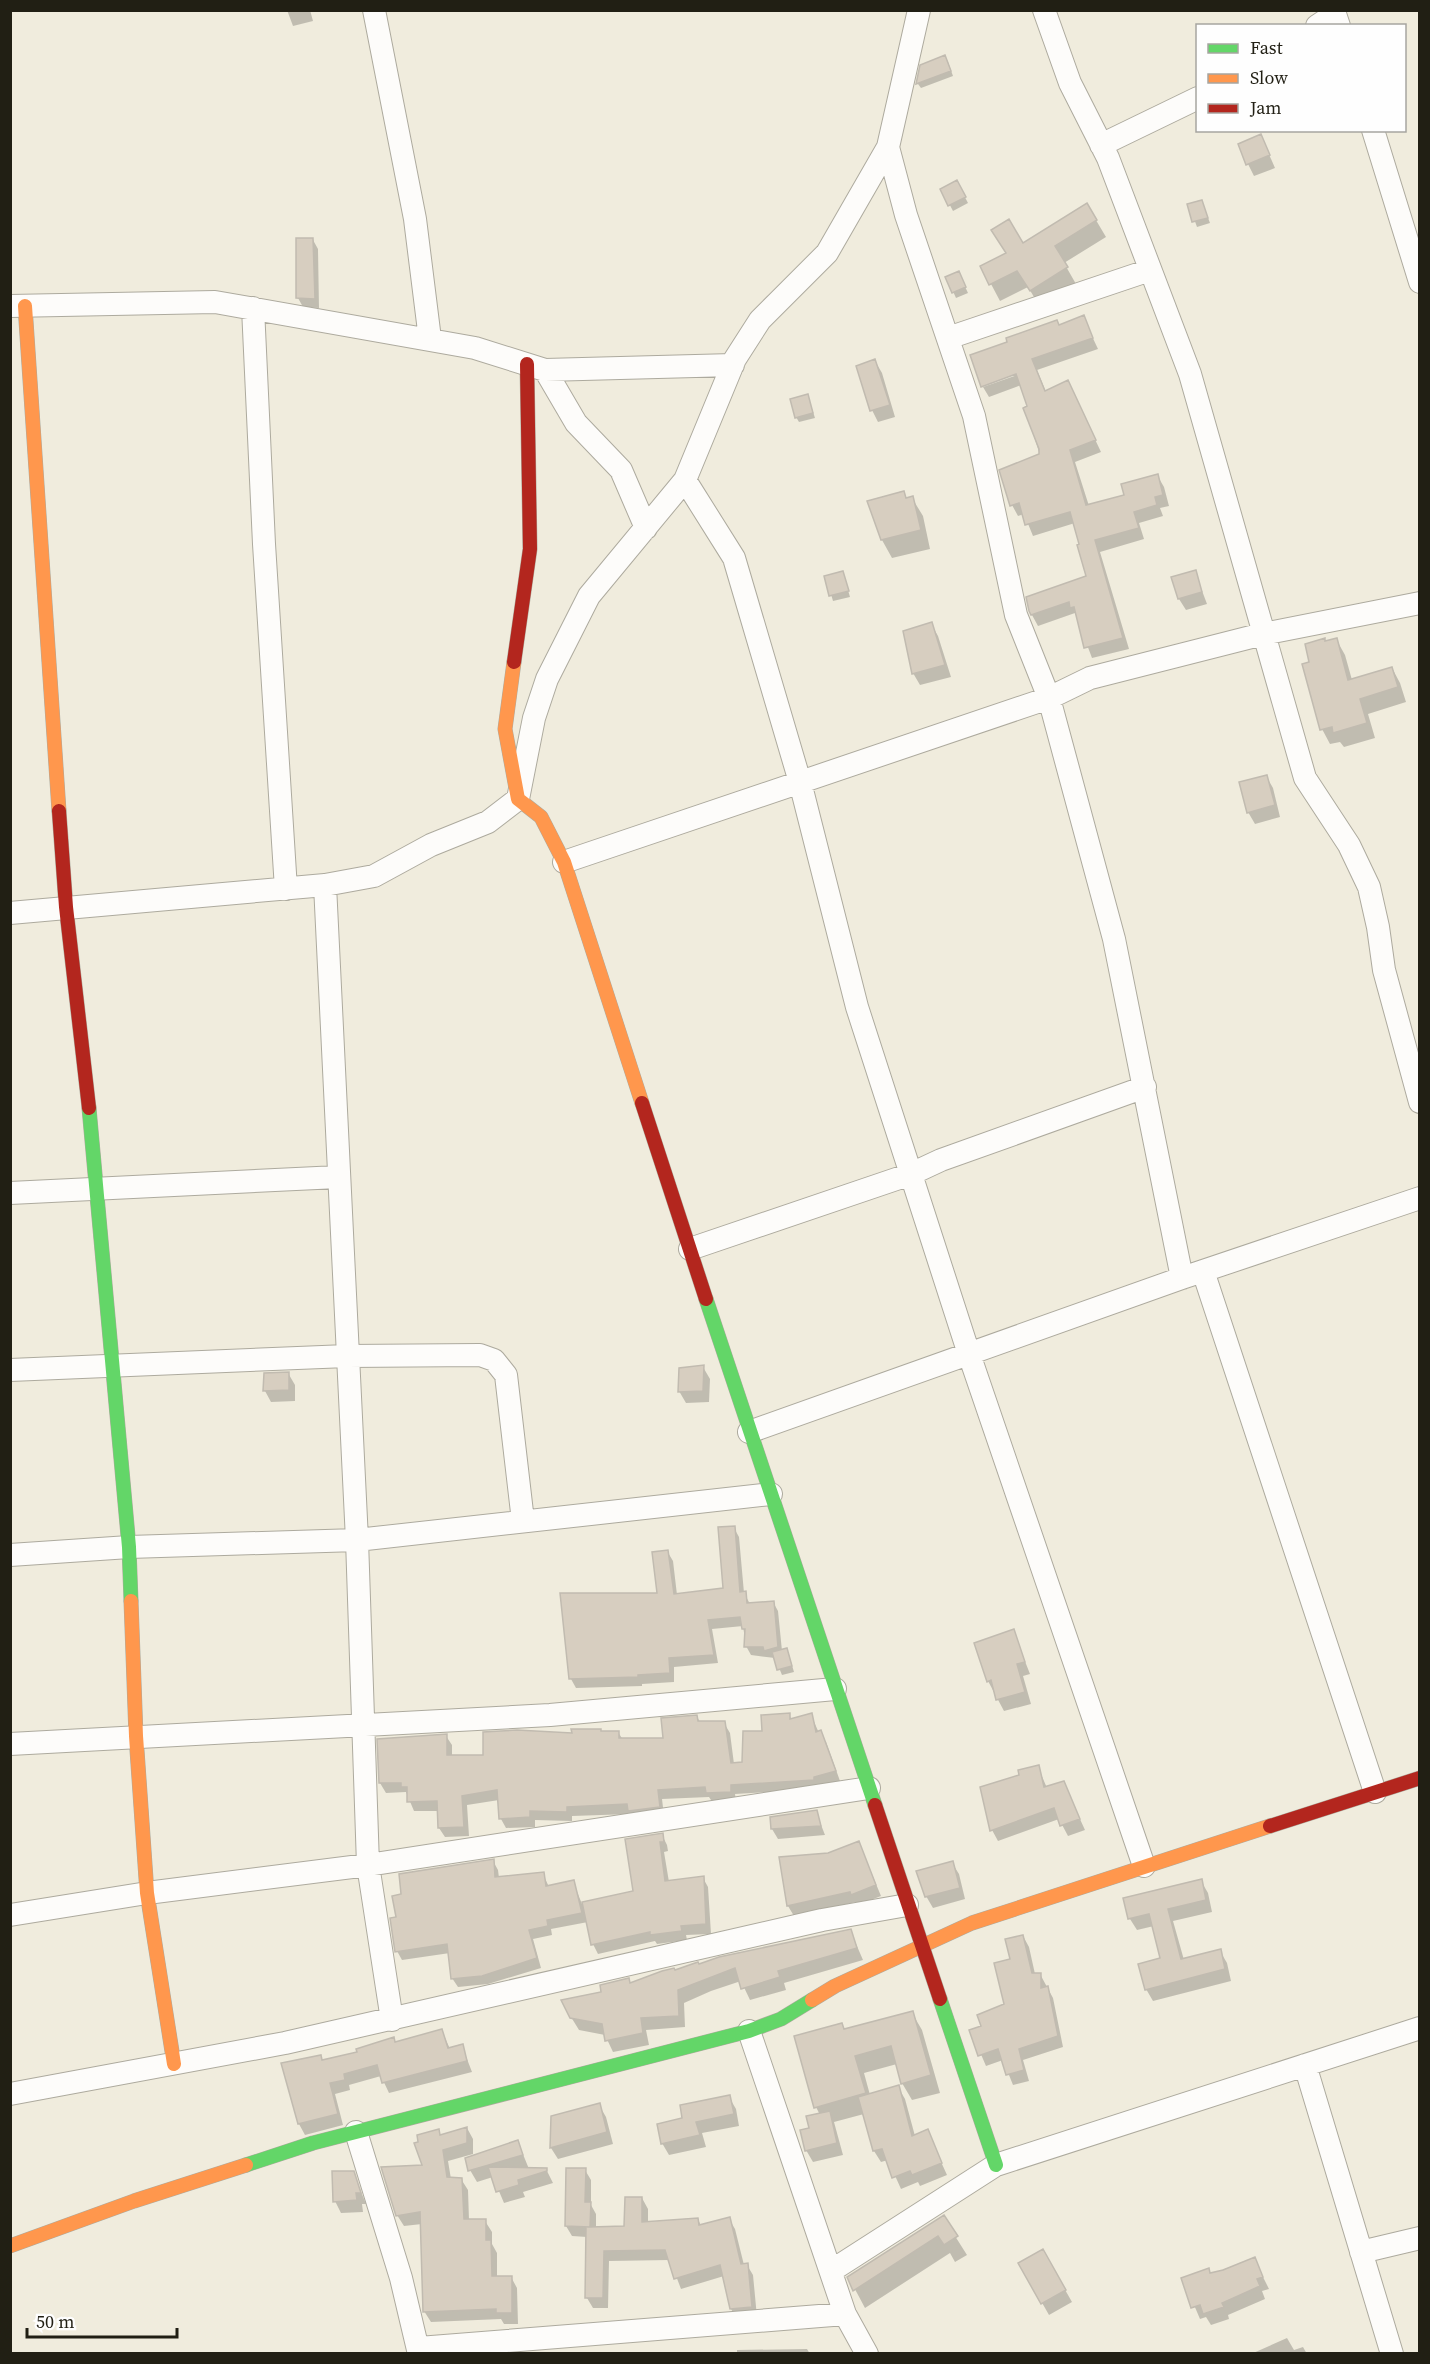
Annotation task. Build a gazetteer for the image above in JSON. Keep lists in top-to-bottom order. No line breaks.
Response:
{"legend":["Fast","Slow","Jam"],"scale_bar":"50 m"}
